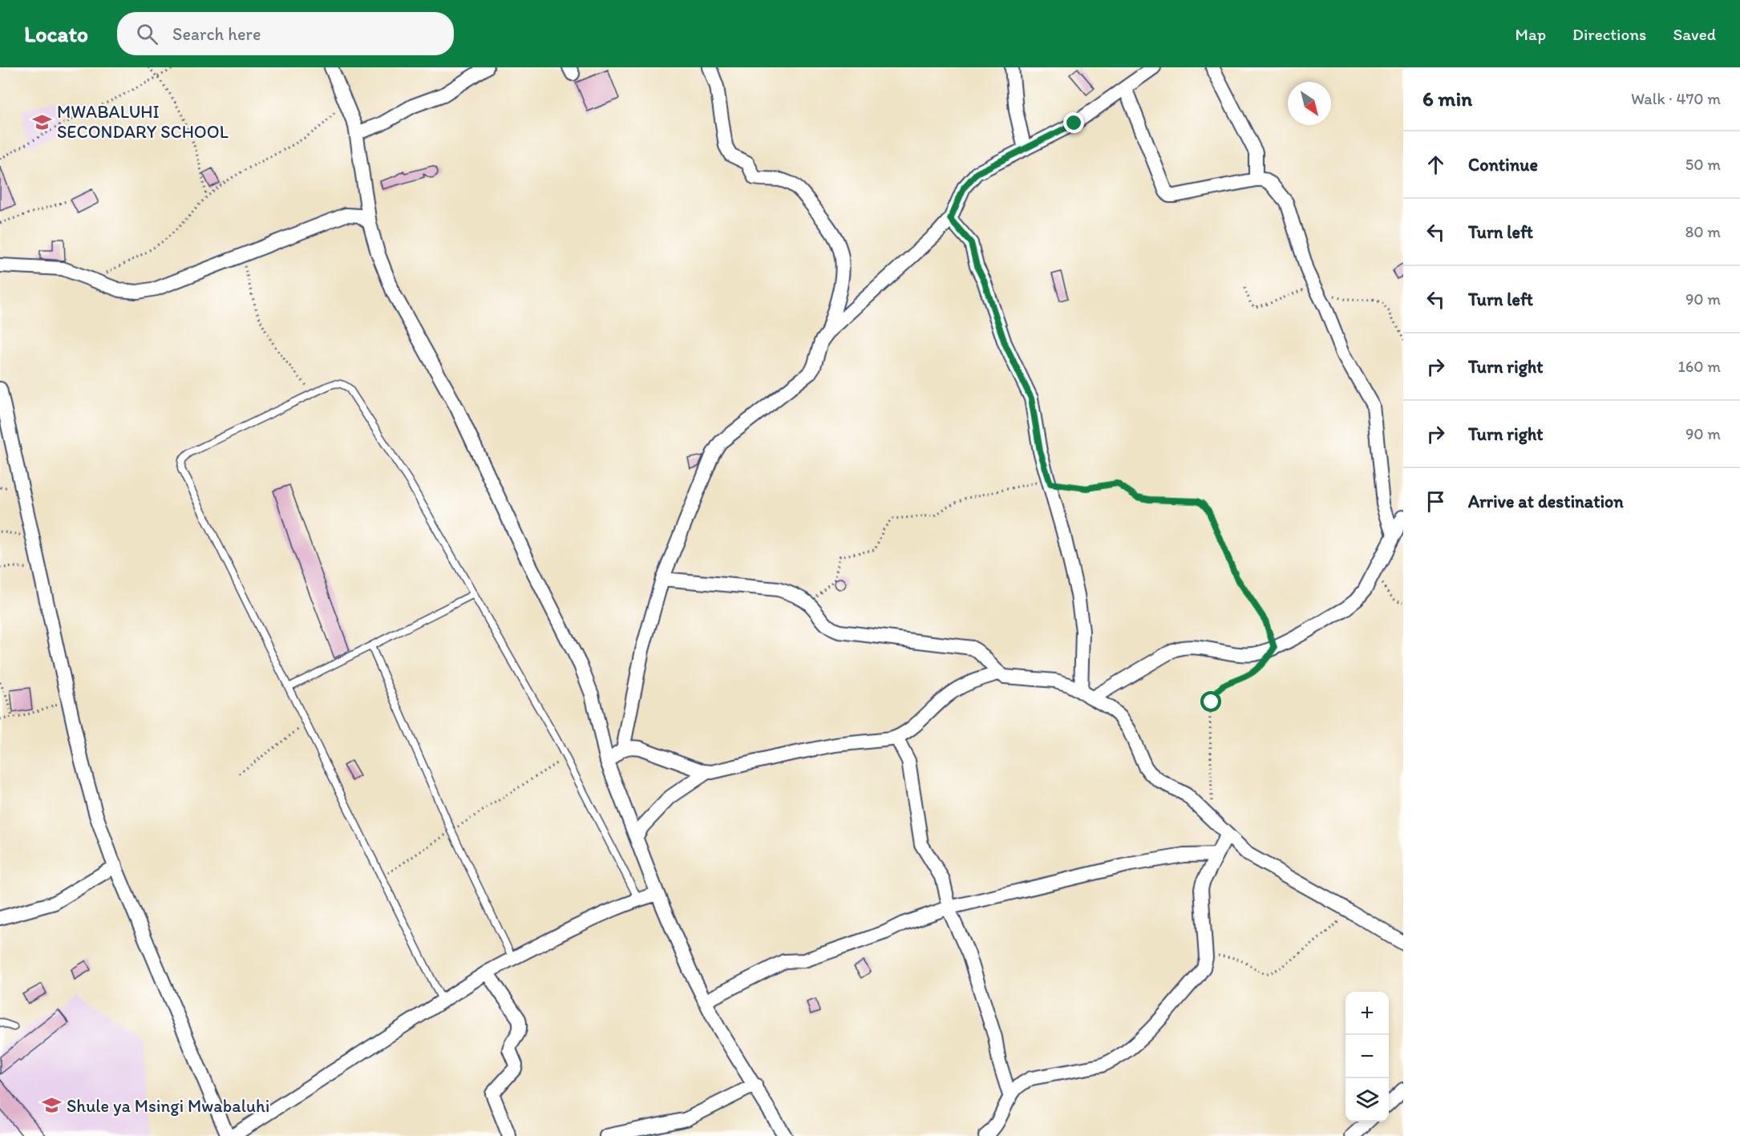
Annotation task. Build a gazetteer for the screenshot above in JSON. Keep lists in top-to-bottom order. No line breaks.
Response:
{"places":{"school or university":["MWABALUHI SECONDARY SCHOOL","Shule ya Msingi Mwabaluhi"]},"north":"bottom right","page":{"header":"Locato","search":"Search here","nav":["Map","Directions","Saved"],"heading":["6 min","Walk · 470 m"],"list":[["Continue","50 m"],["Turn left","80 m"],["Turn left","90 m"],["Turn right","160 m"],["Turn right","90 m"],"Arrive at destination"],"map_buttons":["+","−"]}}
